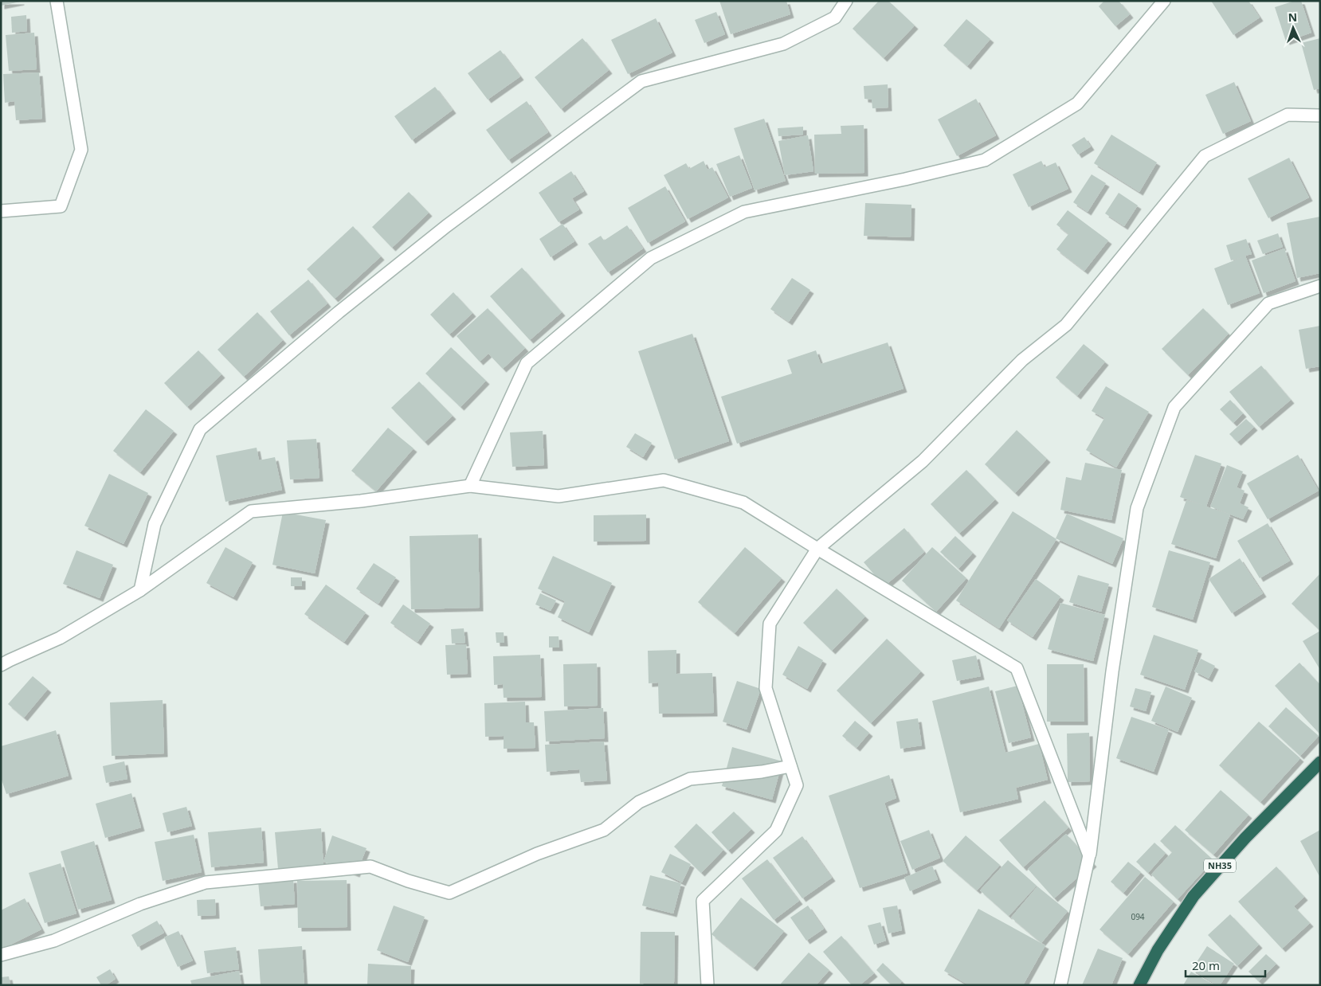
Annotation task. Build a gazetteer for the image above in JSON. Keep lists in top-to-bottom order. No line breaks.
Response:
{"streets":{"highway":["NH35"]},"house_numbers":["094"],"scale_bar":"20 m","north":"top"}
